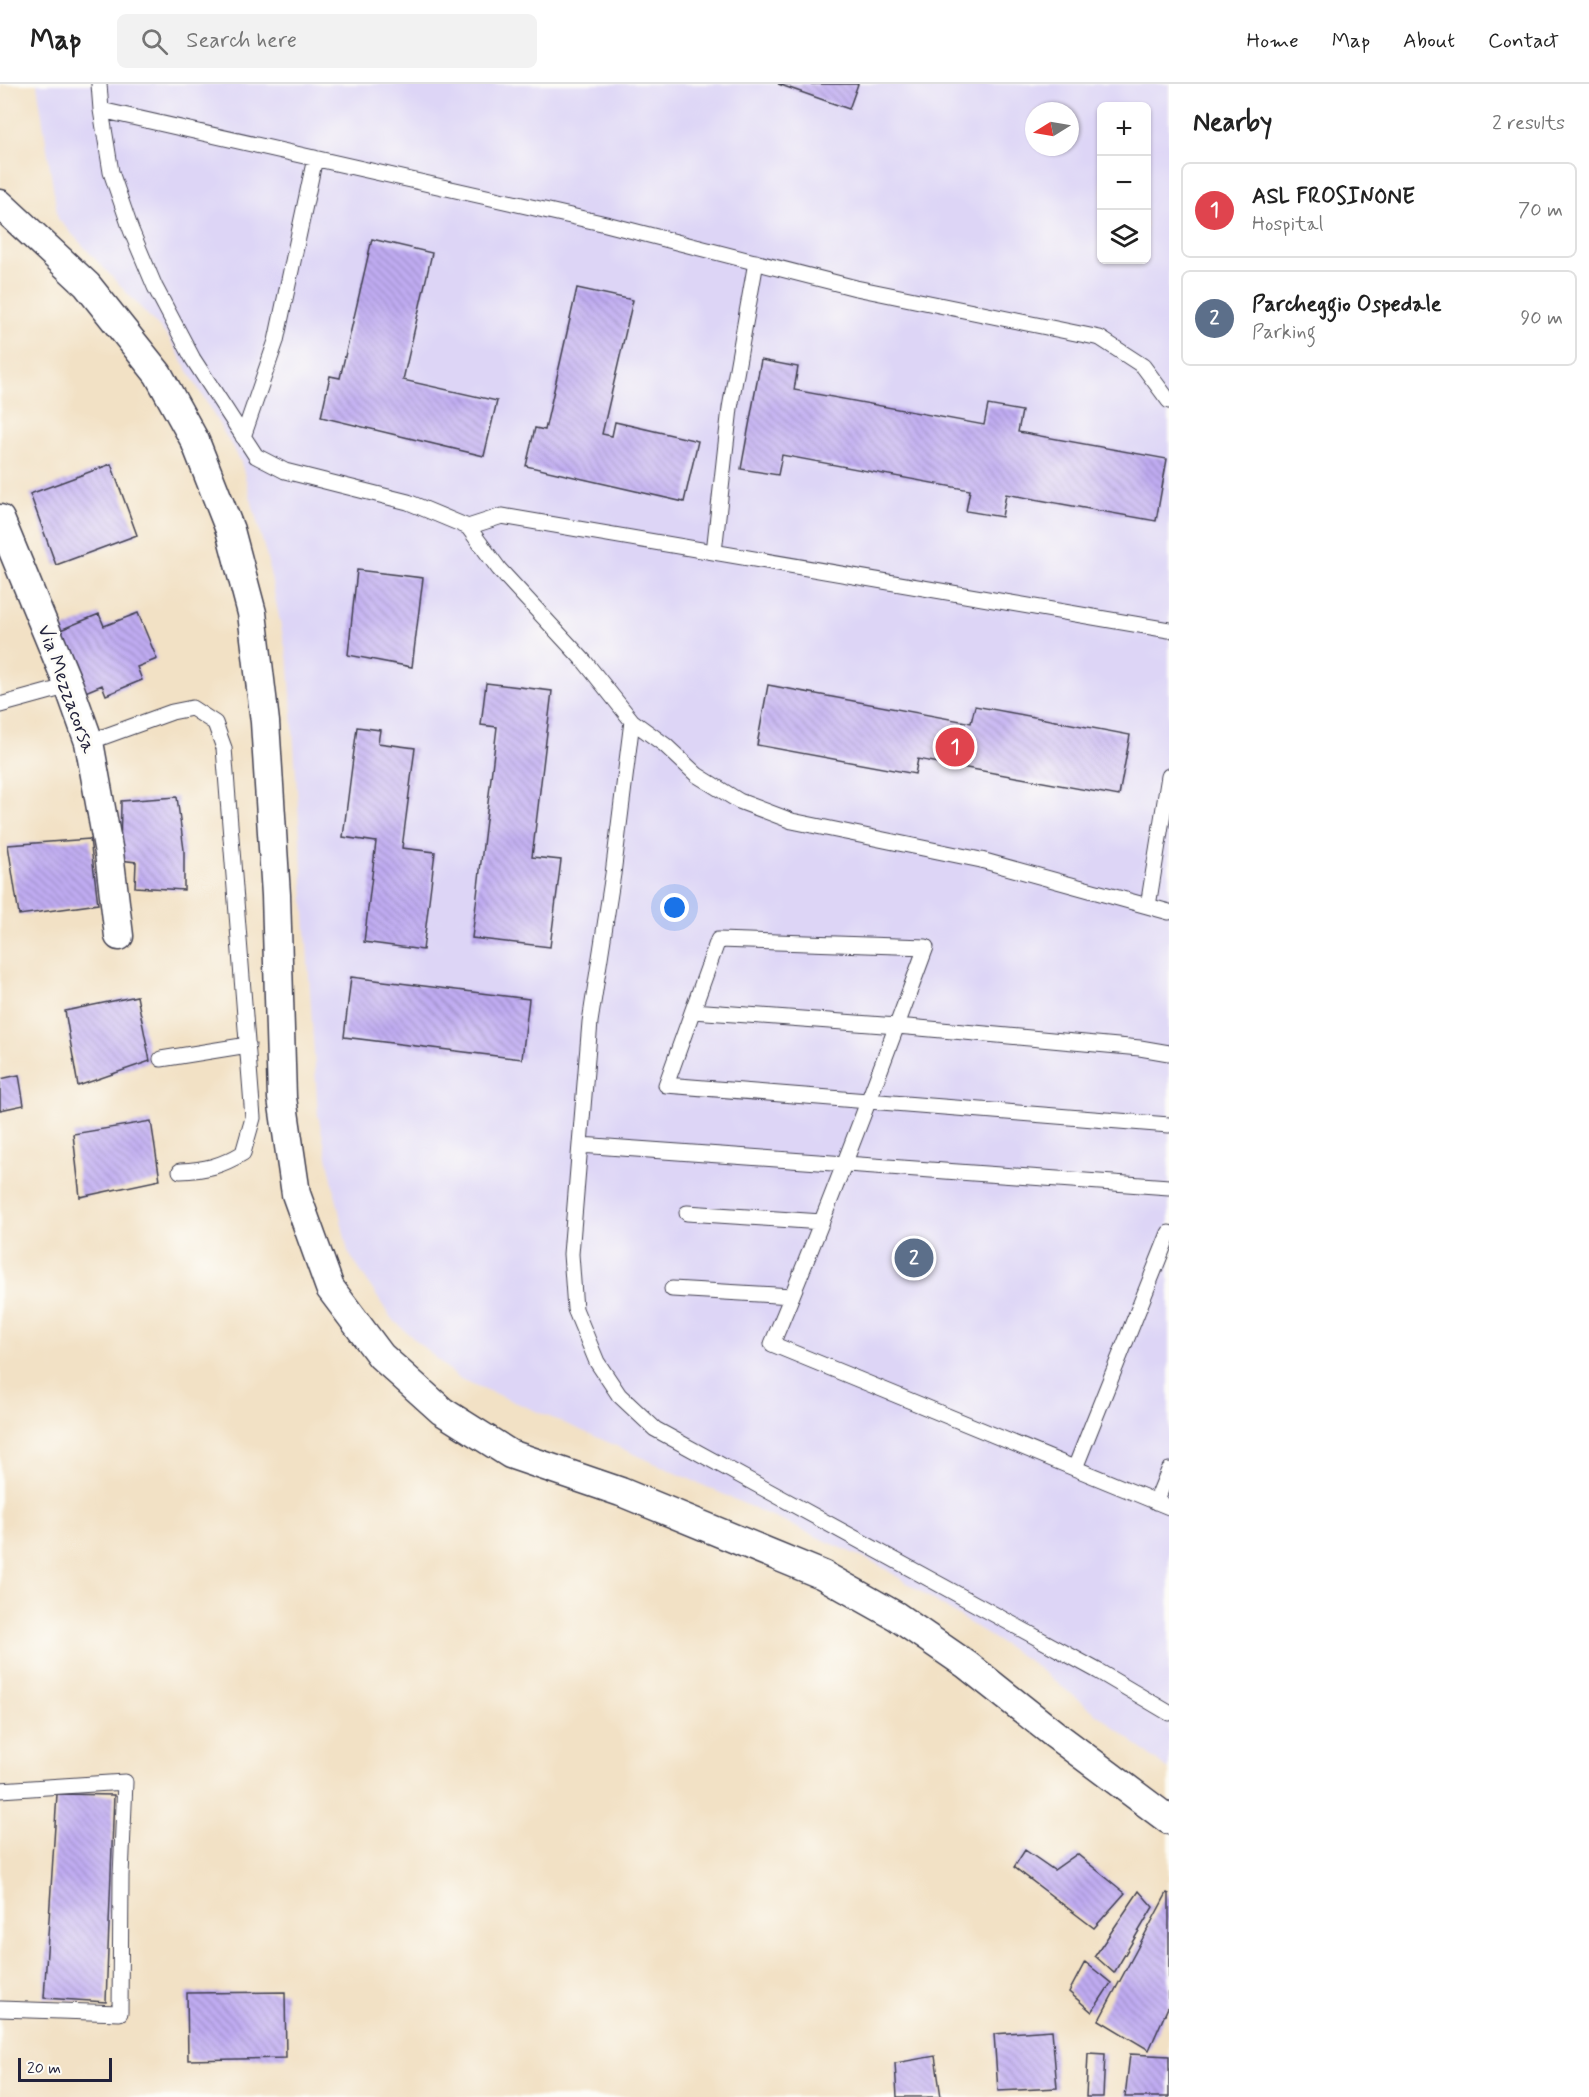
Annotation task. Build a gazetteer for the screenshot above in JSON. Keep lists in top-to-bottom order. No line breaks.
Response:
{"streets":{"street":["Via Mezzacorsa"]},"scale_bar":"20 m","north":"left","page":{"header":"Map","search":"Search here","nav":["Home","Map","About","Contact"],"heading":["Nearby","2 results"],"map_buttons":["+","−"],"list":[{"mark":"1","name":"ASL FROSINONE","note":"Hospital","value":"70 m"},{"mark":"2","name":"Parcheggio Ospedale","note":"Parking","value":"90 m"}],"pins":["1","2"],"scale":"20 m"}}
